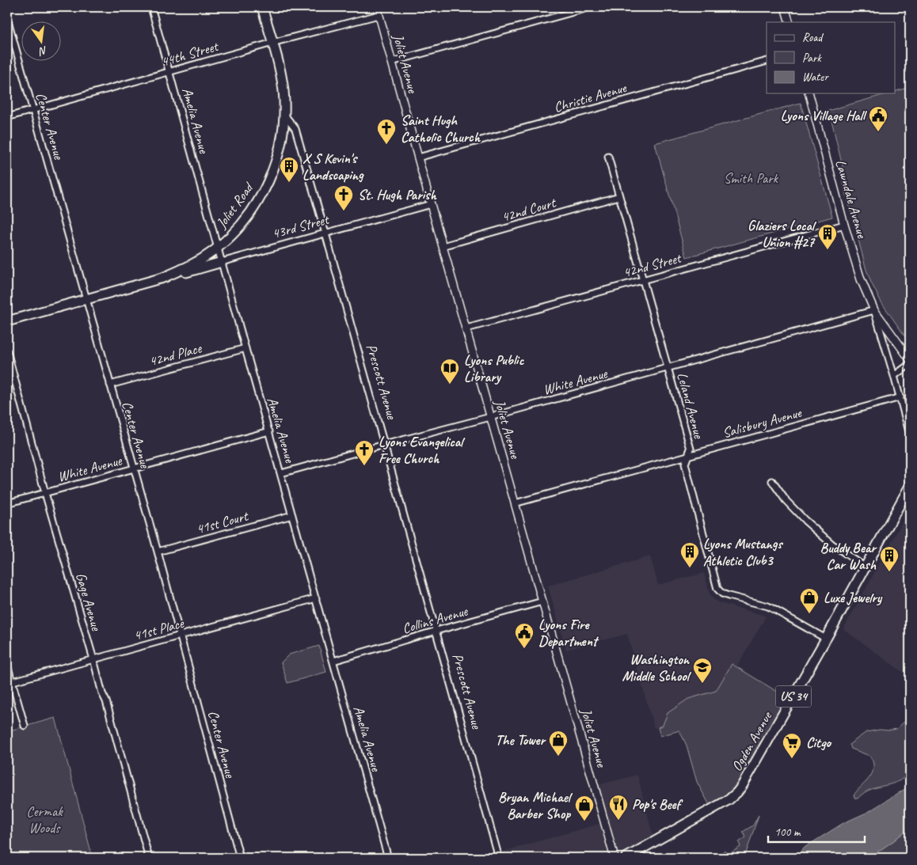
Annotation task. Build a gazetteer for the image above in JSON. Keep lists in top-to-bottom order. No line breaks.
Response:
{"streets":{"main road":["Joliet Road","US 34","Ogden Avenue"],"street":["44th Street","Joliet Avenue","Christie Avenue","Amelia Avenue","Center Avenue","Lawndale Avenue","42nd Court","43rd Street","42nd Street","42nd Place","Prescott Avenue","White Avenue","Leland Avenue","Salisbury Avenue","41st Court","Gage Avenue","Collins Avenue","41st Place"]},"crossings":[["44th Street","Joliet Avenue"],["44th Street","Amelia Avenue"],["44th Street","Center Avenue"],["Joliet Avenue","Christie Avenue"],["Joliet Avenue","42nd Court"],["Joliet Avenue","43rd Street"],["Joliet Avenue","42nd Street"],["Joliet Avenue","White Avenue"],["Joliet Avenue","Salisbury Avenue"],["Joliet Avenue","Collins Avenue"],["Amelia Avenue","Joliet Road"],["Amelia Avenue","43rd Street"],["Amelia Avenue","42nd Place"],["Amelia Avenue","White Avenue"],["Amelia Avenue","41st Court"],["Amelia Avenue","Collins Avenue"],["Amelia Avenue","41st Place"],["Center Avenue","42nd Place"],["Center Avenue","White Avenue"],["Center Avenue","41st Court"],["Center Avenue","41st Place"],["Lawndale Avenue","42nd Street"],["Lawndale Avenue","White Avenue"],["Lawndale Avenue","Salisbury Avenue"],["Joliet Road","Prescott Avenue"],["42nd Court","Leland Avenue"],["43rd Street","Prescott Avenue"],["42nd Street","Leland Avenue"],["Prescott Avenue","White Avenue"],["Prescott Avenue","Collins Avenue"],["White Avenue","Leland Avenue"],["White Avenue","Gage Avenue"],["Leland Avenue","Salisbury Avenue"],["Leland Avenue","Ogden Avenue"],["Gage Avenue","41st Place"]],"parks":["Smith Park","Cermak Woods"],"places":{"public building":["Lyons Village Hall","Lyons Fire Department"],"church":["Saint Hugh Catholic Church","St. Hugh Parish","Lyons Evangelical Free Church"],"building":["X S Kevin's Landscaping","Glaziers Local Union #27","Lyons Mustangs Athletic Club3","Buddy Bear Car Wash"],"library":["Lyons Public Library"],"shop":["Luxe Jewelry","The Tower","Bryan Michael Barber Shop"],"school or university":["Washington Middle School"],"supermarket":["Citgo"],"restaurant":["Pop's Beef"]},"legend":["Road","Park","Water"],"scale_bar":"100 m","north":"bottom"}
